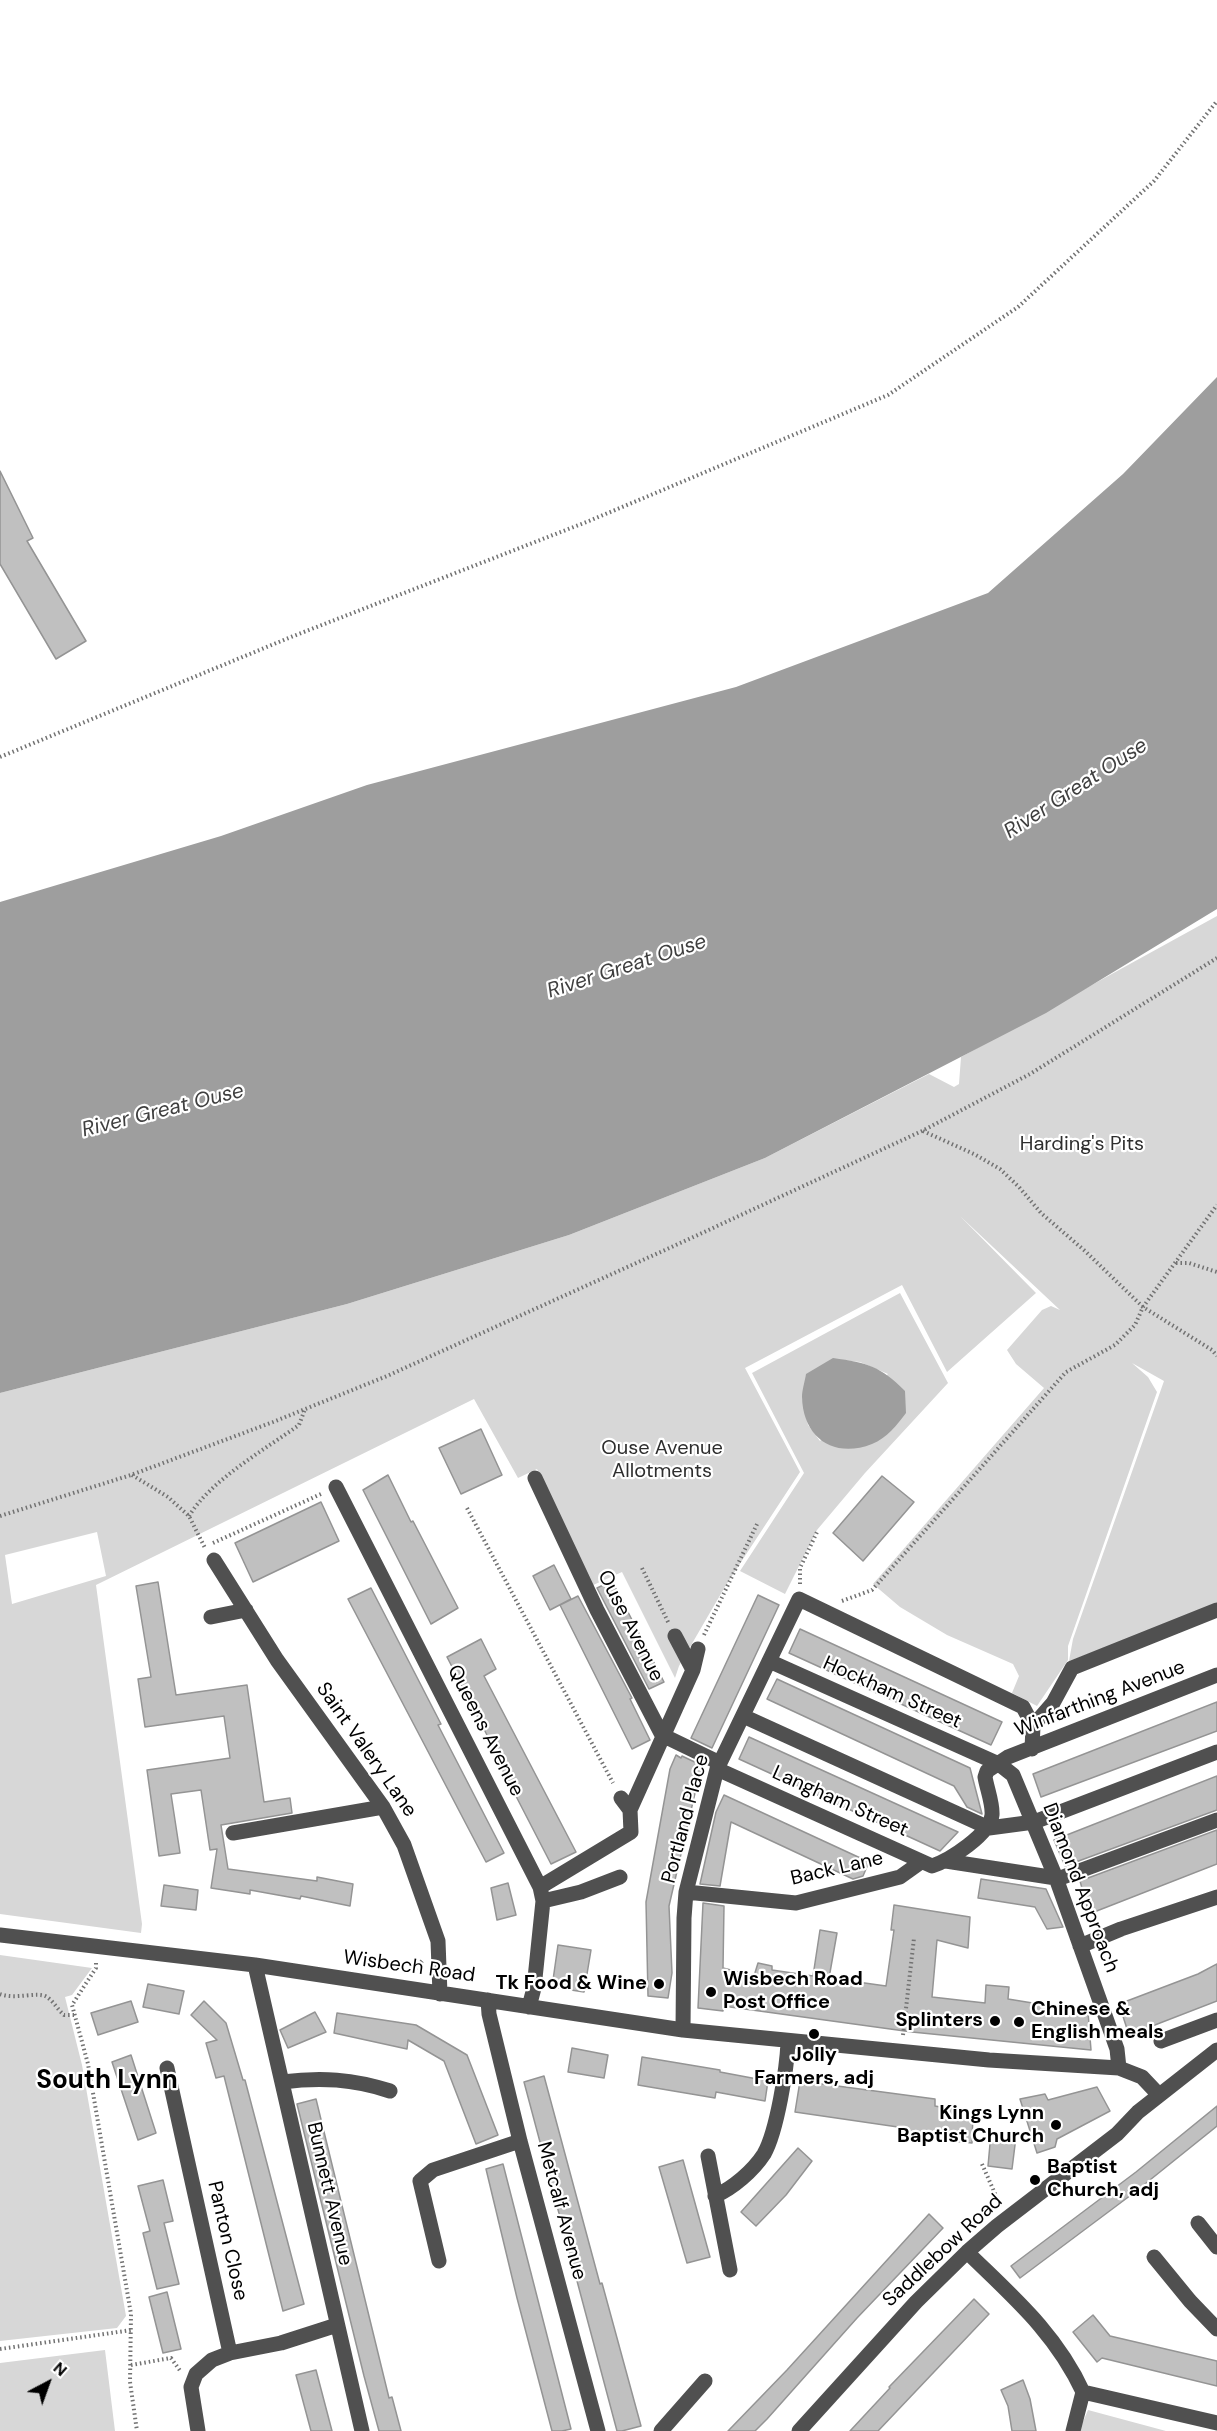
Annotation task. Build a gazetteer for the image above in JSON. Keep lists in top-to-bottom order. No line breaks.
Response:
{"streets":{"street":["Ouse Avenue","Hockham Street","Winfarthing Avenue","Queens Avenue","Saint Valery Lane","Langham Street","Portland Place","Back Lane","Diamond Approach","Wisbech Road","Bunnett Avenue","Metcalf Avenue","Panton Close","Saddlebow Road"]},"crossings":[["Hockham Street","Winfarthing Avenue"],["Hockham Street","Portland Place"],["Hockham Street","Diamond Approach"],["Winfarthing Avenue","Diamond Approach"],["Saint Valery Lane","Wisbech Road"],["Langham Street","Portland Place"],["Langham Street","Back Lane"],["Langham Street","Diamond Approach"],["Portland Place","Back Lane"],["Portland Place","Wisbech Road"],["Diamond Approach","Wisbech Road"],["Wisbech Road","Bunnett Avenue"],["Wisbech Road","Metcalf Avenue"],["Wisbech Road","Saddlebow Road"]],"districts":["South Lynn"],"water":["River Great Ouse"],"parks":["Harding's Pits","Ouse Avenue Allotments"],"places":["Tk Food & Wine","Wisbech Road Post Office","Splinters","Chinese & English meals","Jolly Farmers, adj","Kings Lynn Baptist Church","Baptist Church, adj"],"north":"top right"}
